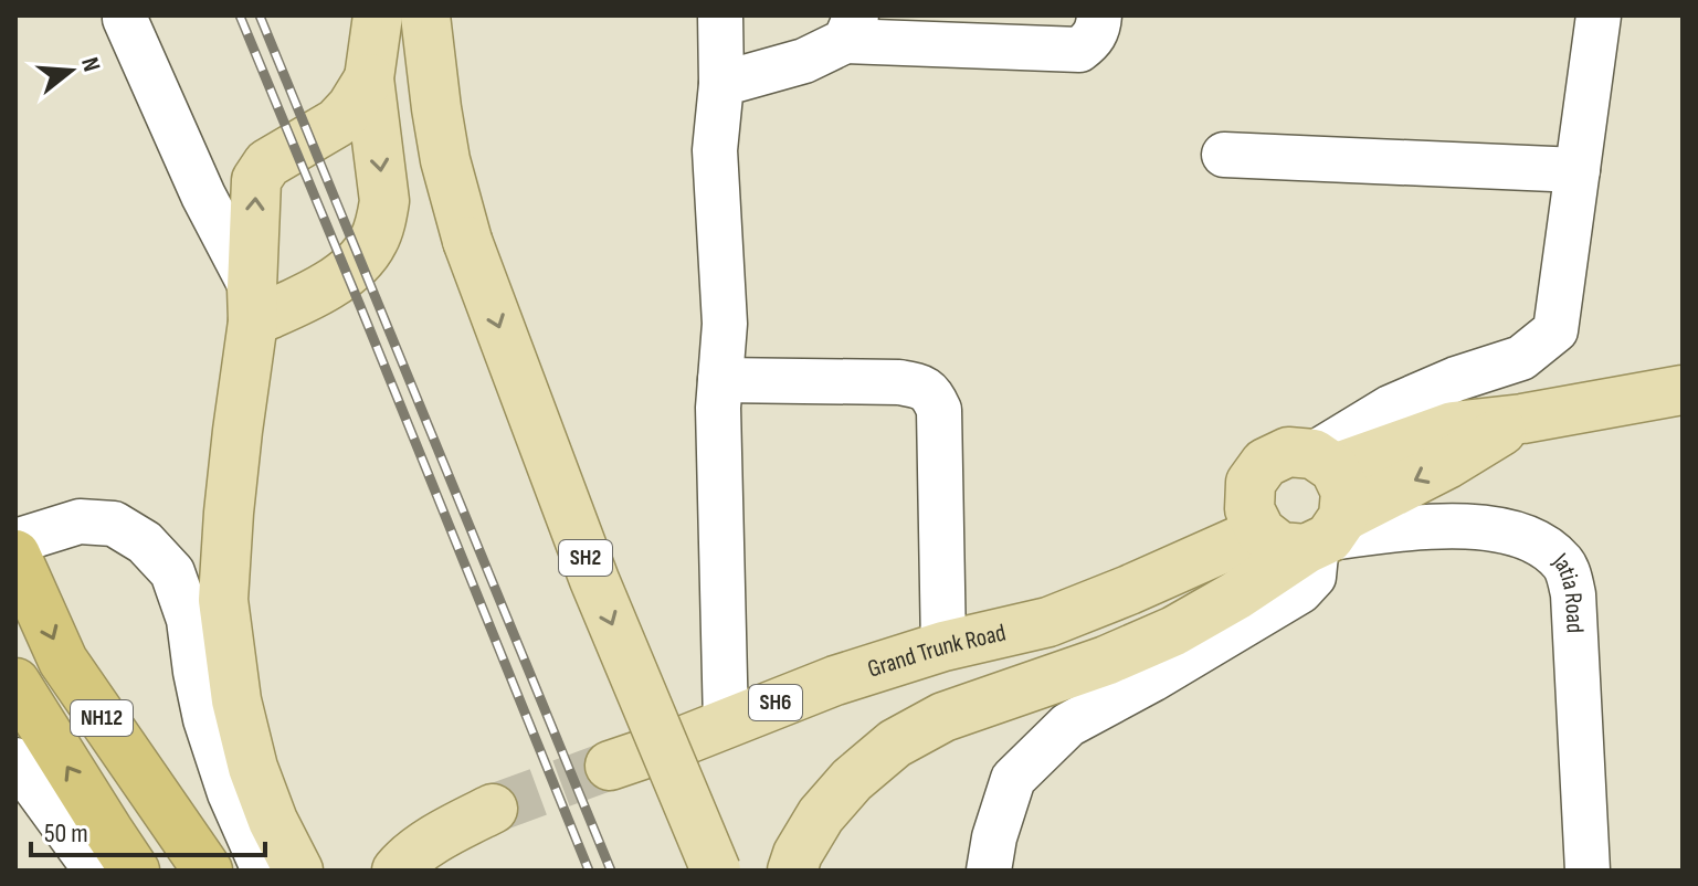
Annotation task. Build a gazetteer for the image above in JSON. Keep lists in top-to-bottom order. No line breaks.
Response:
{"streets":{"highway":["NH12"],"main road":["SH2","Grand Trunk Road","SH6"],"street":["Jatia Road"]},"crossings":[["Jatia Road","Grand Trunk Road"]],"scale_bar":"50 m","north":"right"}
